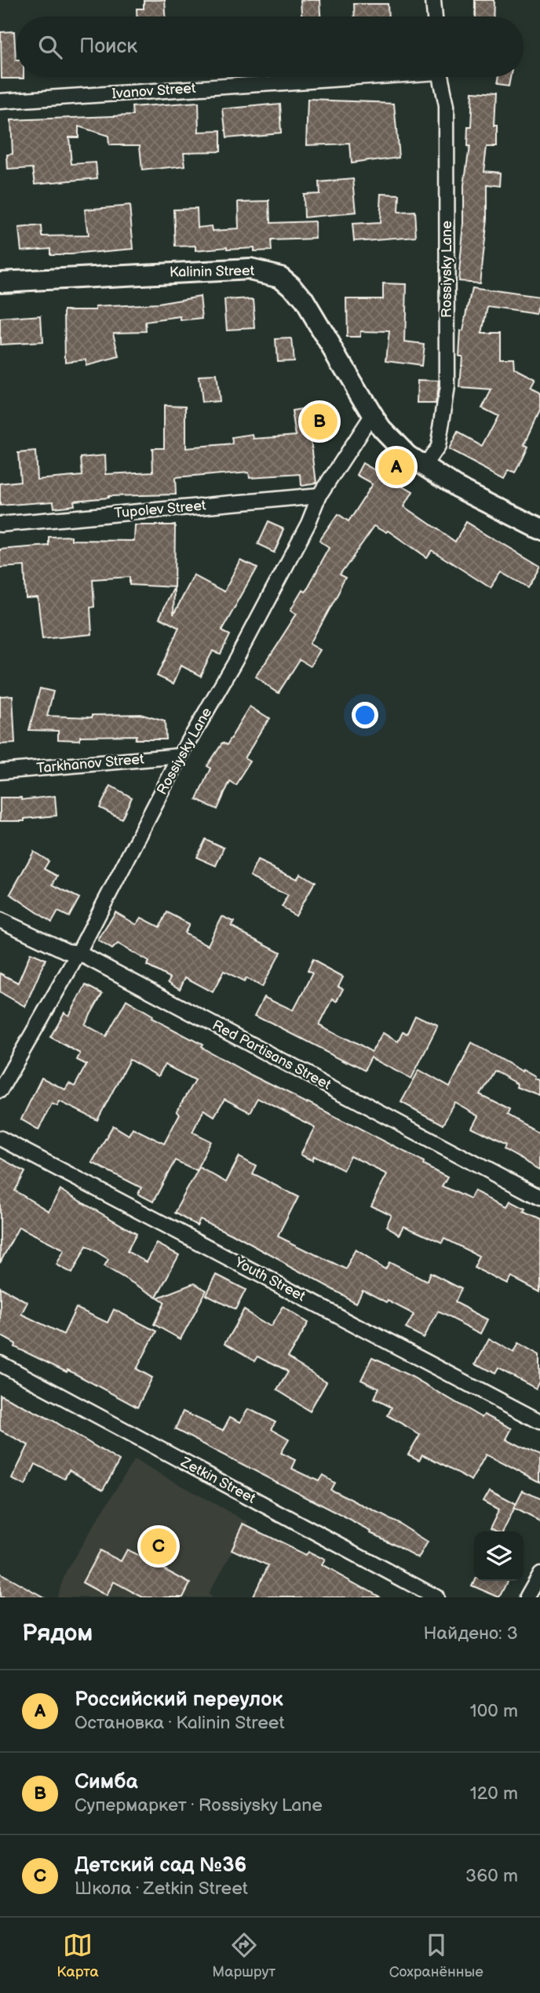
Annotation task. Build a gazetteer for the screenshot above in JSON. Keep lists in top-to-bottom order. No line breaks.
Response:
{"streets":{"street":["Ivanov Street","Rossiysky Lane","Kalinin Street","Tupolev Street","Tarkhanov Street","Red Partisans Street","Youth Street","Zetkin Street"]},"crossings":[["Rossiysky Lane","Kalinin Street"],["Rossiysky Lane","Tupolev Street"],["Rossiysky Lane","Tarkhanov Street"],["Rossiysky Lane","Red Partisans Street"]],"page":{"search":"Поиск","pins":["B","A","C"],"heading":["Рядом","Найдено: 3"],"list":[{"mark":"A","name":"Российский переулок","note":"Остановка · Kalinin Street","value":"100 m"},{"mark":"B","name":"Симба","note":"Супермаркет · Rossiysky Lane","value":"120 m"},{"mark":"C","name":"Детский сад №36","note":"Школа · Zetkin Street","value":"360 m"}],"nav":["Карта","Маршрут","Сохранённые"]}}
